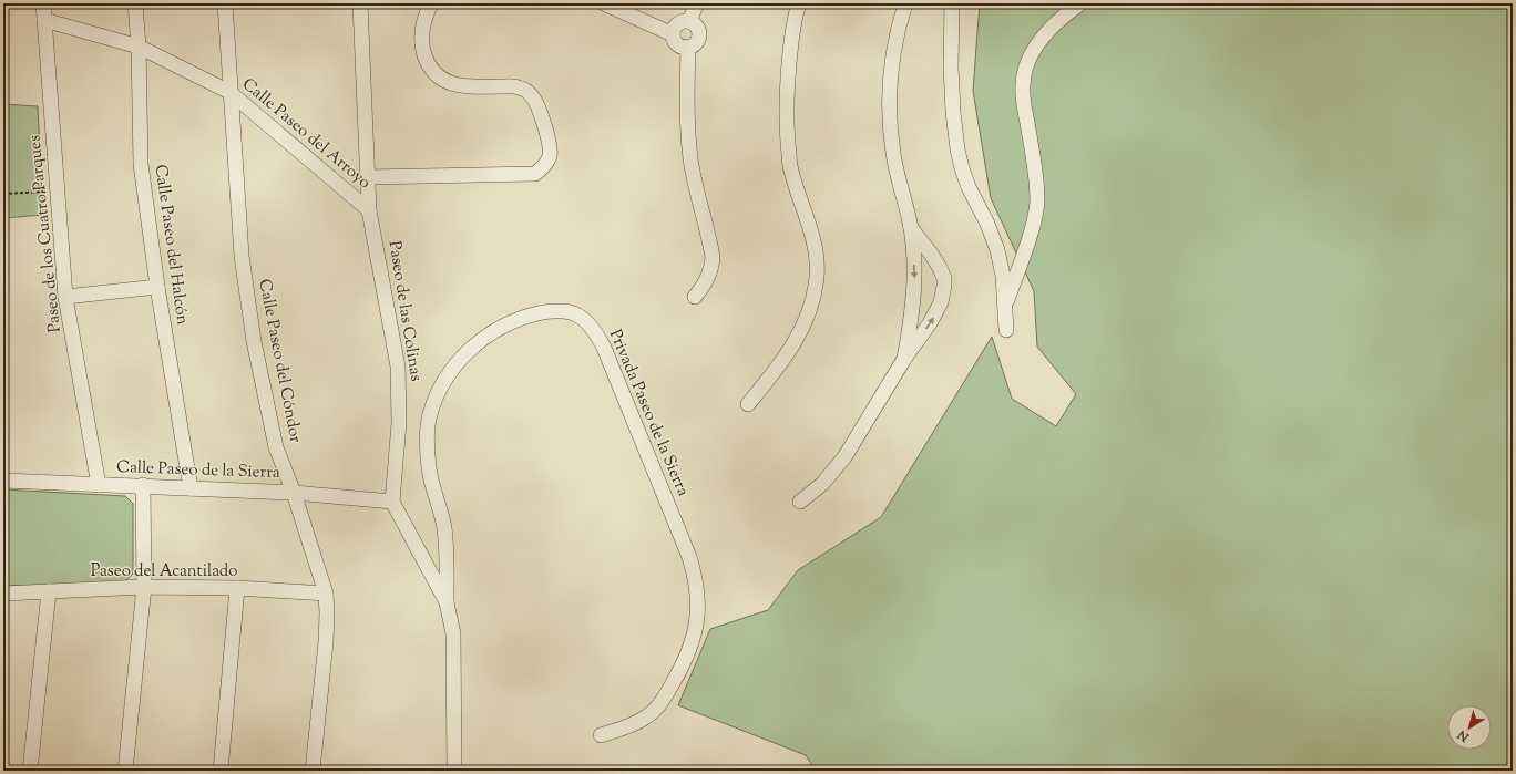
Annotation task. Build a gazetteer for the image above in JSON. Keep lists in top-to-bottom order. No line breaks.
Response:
{"streets":{"street":["Calle Paseo del Arroyo","Paseo de los Cuatro Parques","Calle Paseo del Halcón","Paseo de las Colinas","Calle Paseo del Cóndor","Privada Paseo de la Sierra","Calle Paseo de la Sierra","Paseo del Acantilado"]},"crossings":[["Calle Paseo del Arroyo","Paseo de los Cuatro Parques"],["Calle Paseo del Arroyo","Calle Paseo del Halcón"],["Calle Paseo del Arroyo","Paseo de las Colinas"],["Calle Paseo del Arroyo","Calle Paseo del Cóndor"],["Paseo de los Cuatro Parques","Calle Paseo de la Sierra"],["Calle Paseo del Halcón","Calle Paseo de la Sierra"],["Paseo de las Colinas","Calle Paseo de la Sierra"],["Calle Paseo del Cóndor","Calle Paseo de la Sierra"],["Calle Paseo del Cóndor","Paseo del Acantilado"]],"north":"bottom left"}
